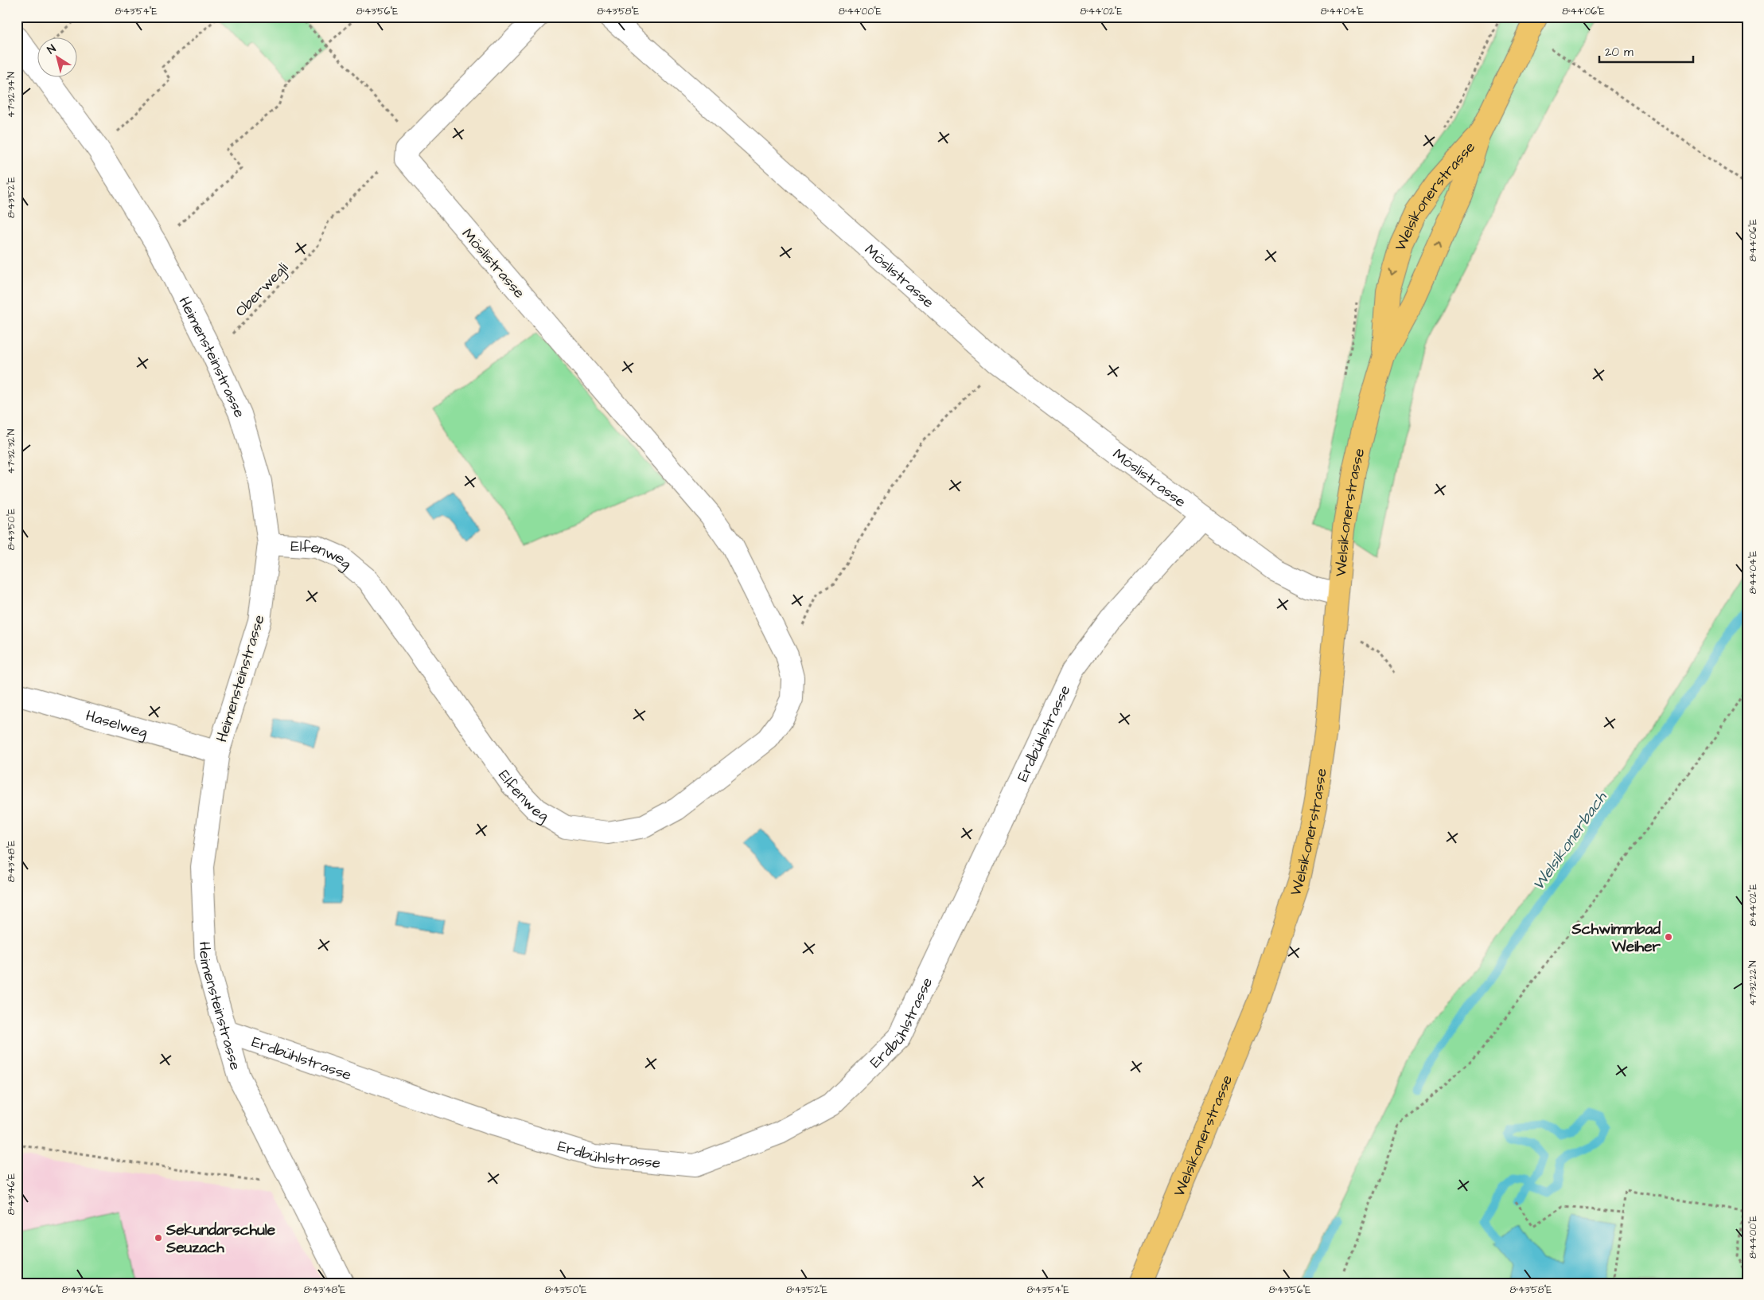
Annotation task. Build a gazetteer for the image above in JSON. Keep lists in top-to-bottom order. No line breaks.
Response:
{"streets":{"main road":["Welsikonerstrasse"],"street":["Möslistrasse","Heimensteinstrasse","Elfenweg","Haselweg","Erdbühlstrasse"],"path":["Oberwegli"]},"crossings":[["Möslistrasse","Oberwegli"],["Möslistrasse","Elfenweg"],["Möslistrasse","Erdbühlstrasse"],["Oberwegli","Heimensteinstrasse"],["Heimensteinstrasse","Elfenweg"],["Heimensteinstrasse","Haselweg"],["Heimensteinstrasse","Erdbühlstrasse"]],"water":["Welsikonerbach"],"places":["Schwimmbad Weiher","Sekundarschule Seuzach"],"scale_bar":"20 m","north":"top left","coordinates":["8°43'54\"E","8°43'56\"E","8°43'58\"E","8°44'00\"E","8°44'02\"E","8°44'04\"E","8°44'06\"E","47°32'34\"N","8°43'52\"E","47°32'32\"N","8°43'50\"E","8°43'48\"E","47°32'22\"N","8°43'46\"E"]}
